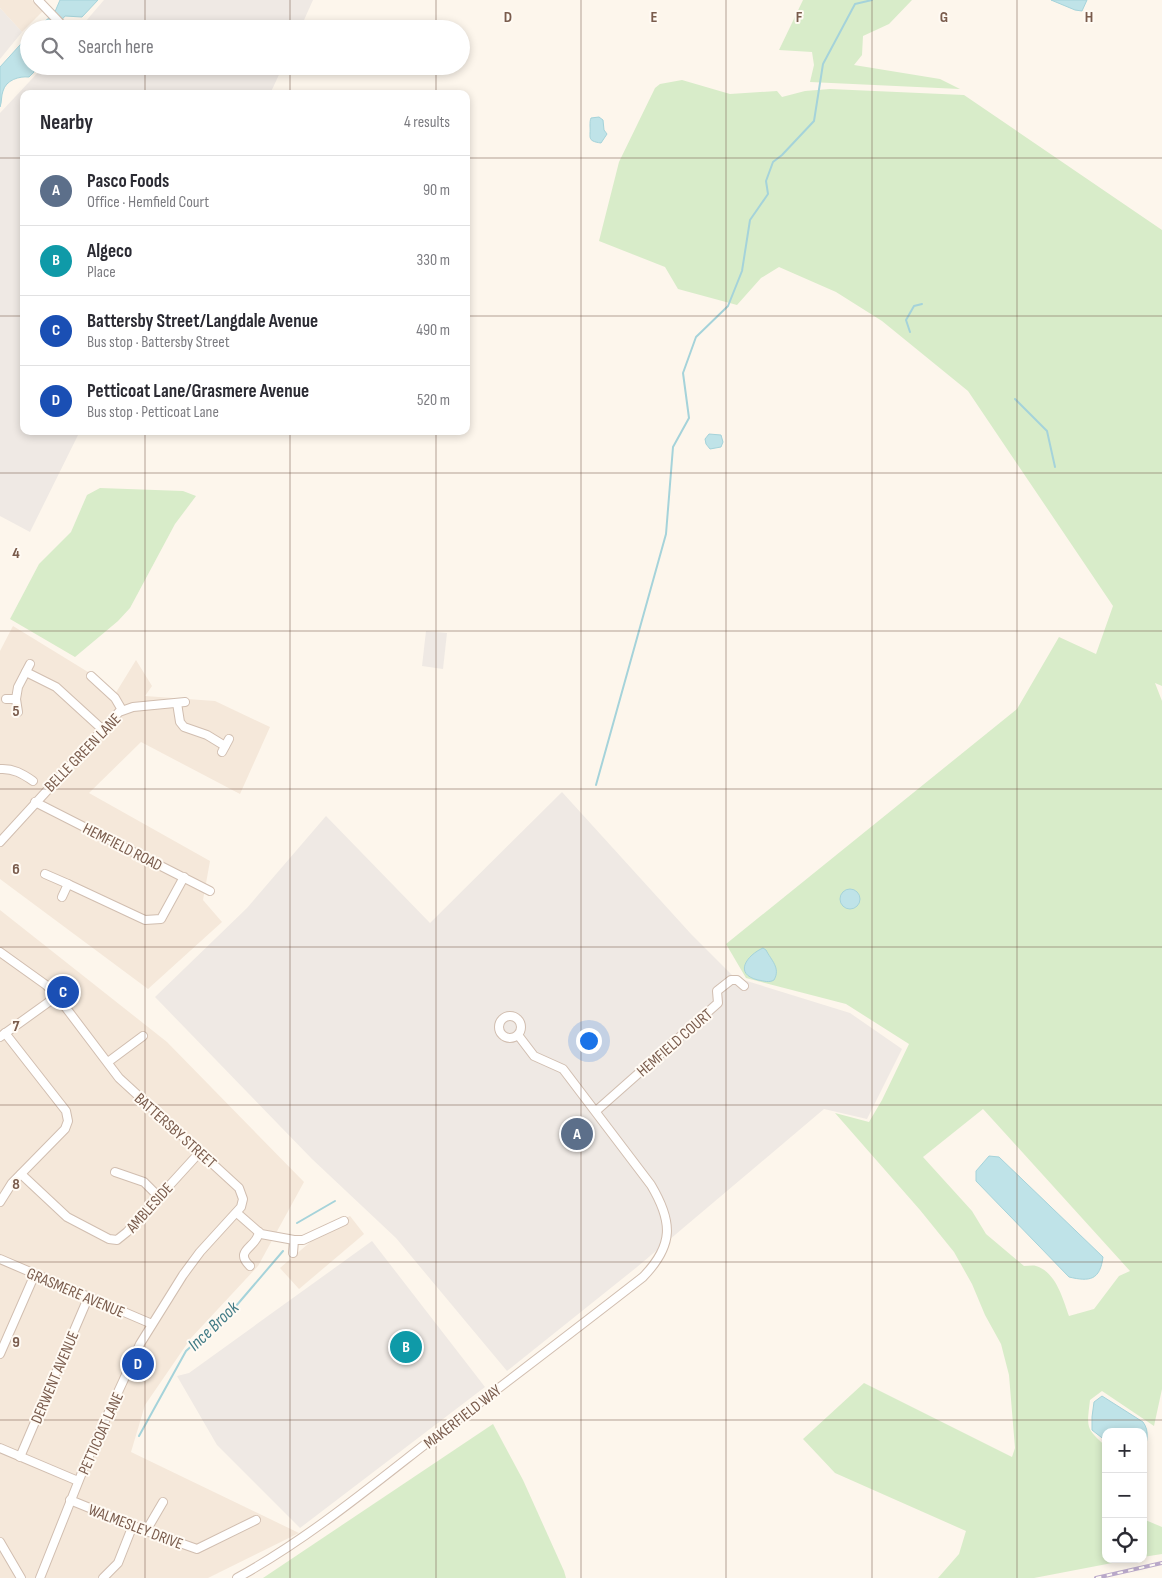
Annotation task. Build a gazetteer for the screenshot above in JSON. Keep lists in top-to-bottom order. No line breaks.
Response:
{"streets":{"street":["BELLE GREEN LANE","HEMFIELD ROAD","HEMFIELD COURT","BATTERSBY STREET","AMBLESIDE","GRASMERE AVENUE","DERWENT AVENUE","MAKERFIELD WAY","PETTICOAT LANE","WALMESLEY DRIVE"]},"crossings":[["BELLE GREEN LANE","HEMFIELD ROAD"],["HEMFIELD COURT","MAKERFIELD WAY"],["BATTERSBY STREET","AMBLESIDE"],["BATTERSBY STREET","PETTICOAT LANE"],["GRASMERE AVENUE","DERWENT AVENUE"],["GRASMERE AVENUE","PETTICOAT LANE"],["PETTICOAT LANE","WALMESLEY DRIVE"]],"water":["Ince Brook"],"page":{"search":"Search here","heading":["Nearby","4 results"],"list":[{"mark":"A","name":"Pasco Foods","note":"Office · Hemfield Court","value":"90 m"},{"mark":"B","name":"Algeco","note":"Place","value":"330 m"},{"mark":"C","name":"Battersby Street/Langdale Avenue","note":"Bus stop · Battersby Street","value":"490 m"},{"mark":"D","name":"Petticoat Lane/Grasmere Avenue","note":"Bus stop · Petticoat Lane","value":"520 m"}],"pins":["C","A","B","D"],"map_buttons":["+","−"]},"grid":{"columns":["D","E","F","G","H"],"rows":["4","5","6","7","8","9"]}}
